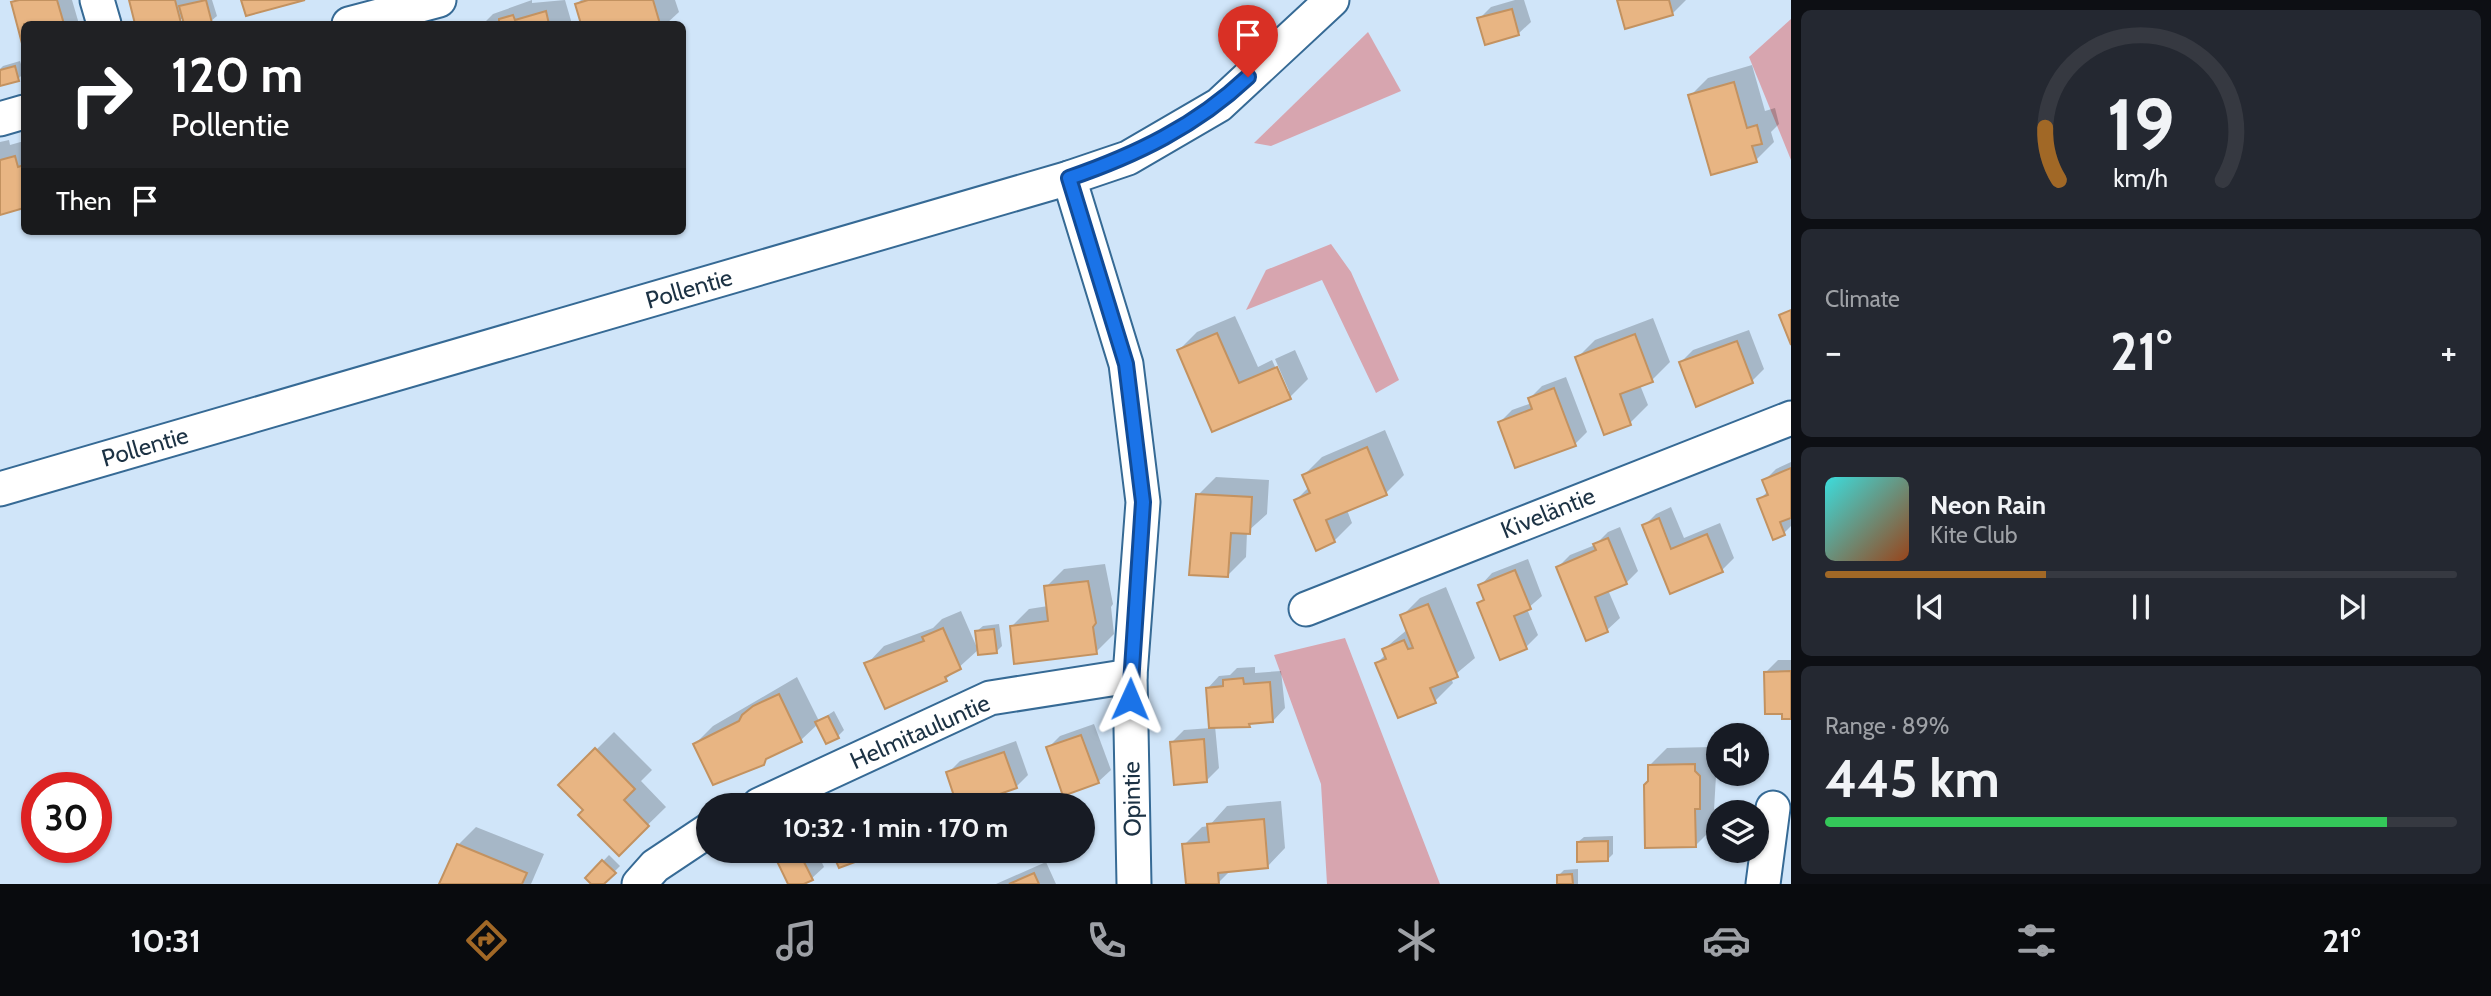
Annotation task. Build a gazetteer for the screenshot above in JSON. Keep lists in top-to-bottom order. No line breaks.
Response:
{"streets":{"street":["Pollentie","Kiveläntie","Helmitauluntie","Opintie"]},"crossings":[["Pollentie","Opintie"],["Helmitauluntie","Opintie"]],"page":{"turn":["120 m","Pollentie"],"then":"Then","tile":["Climate",["Range · 89%","445 km"]],"heat":["−","21°","+"],"song":["Neon Rain","Kite Club"],"limit":"30","trip":"10:32 · 1 min · 170 m","tabs":["10:31","21°"],"gauge":["19","km/h"]}}
